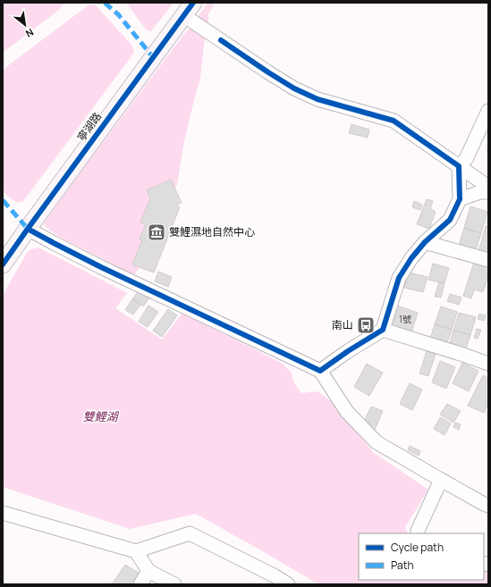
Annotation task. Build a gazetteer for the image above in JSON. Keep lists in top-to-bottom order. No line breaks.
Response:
{"streets":{"main road":["寧湖路"]},"water":["雙鯉湖"],"places":{"museum":["雙鯉濕地自然中心"],"bus stop":["南山"]},"house_numbers":["1號"],"legend":["Cycle path","Path"],"north":"bottom right"}
